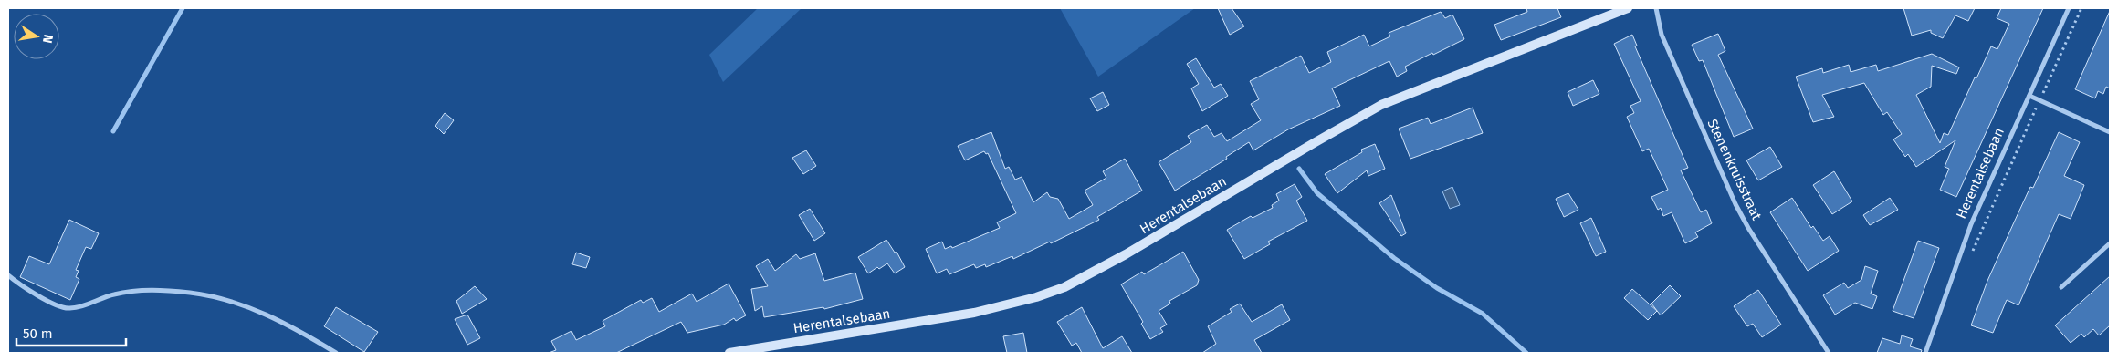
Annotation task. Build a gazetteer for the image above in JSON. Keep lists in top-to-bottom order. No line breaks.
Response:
{"streets":{"street":["Stenenkruisstraat","Herentalsebaan"]},"scale_bar":"50 m","north":"right"}
